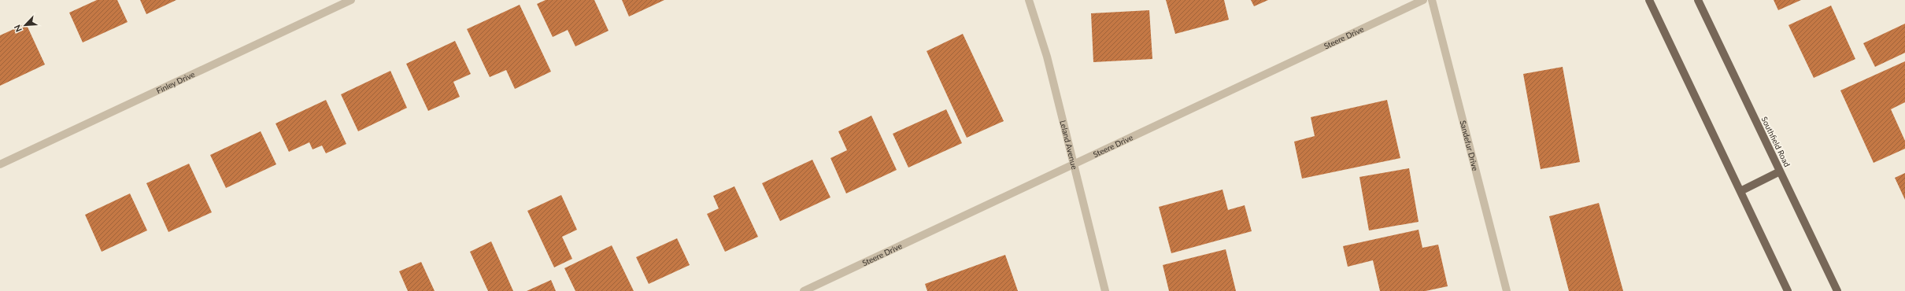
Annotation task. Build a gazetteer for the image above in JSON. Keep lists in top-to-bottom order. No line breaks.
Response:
{"streets":{"main road":["Southfield Road"],"street":["Steere Drive","Finley Drive","Leland Avenue","Sandefur Drive"]},"crossings":[["Steere Drive","Leland Avenue"]],"north":"bottom left"}
